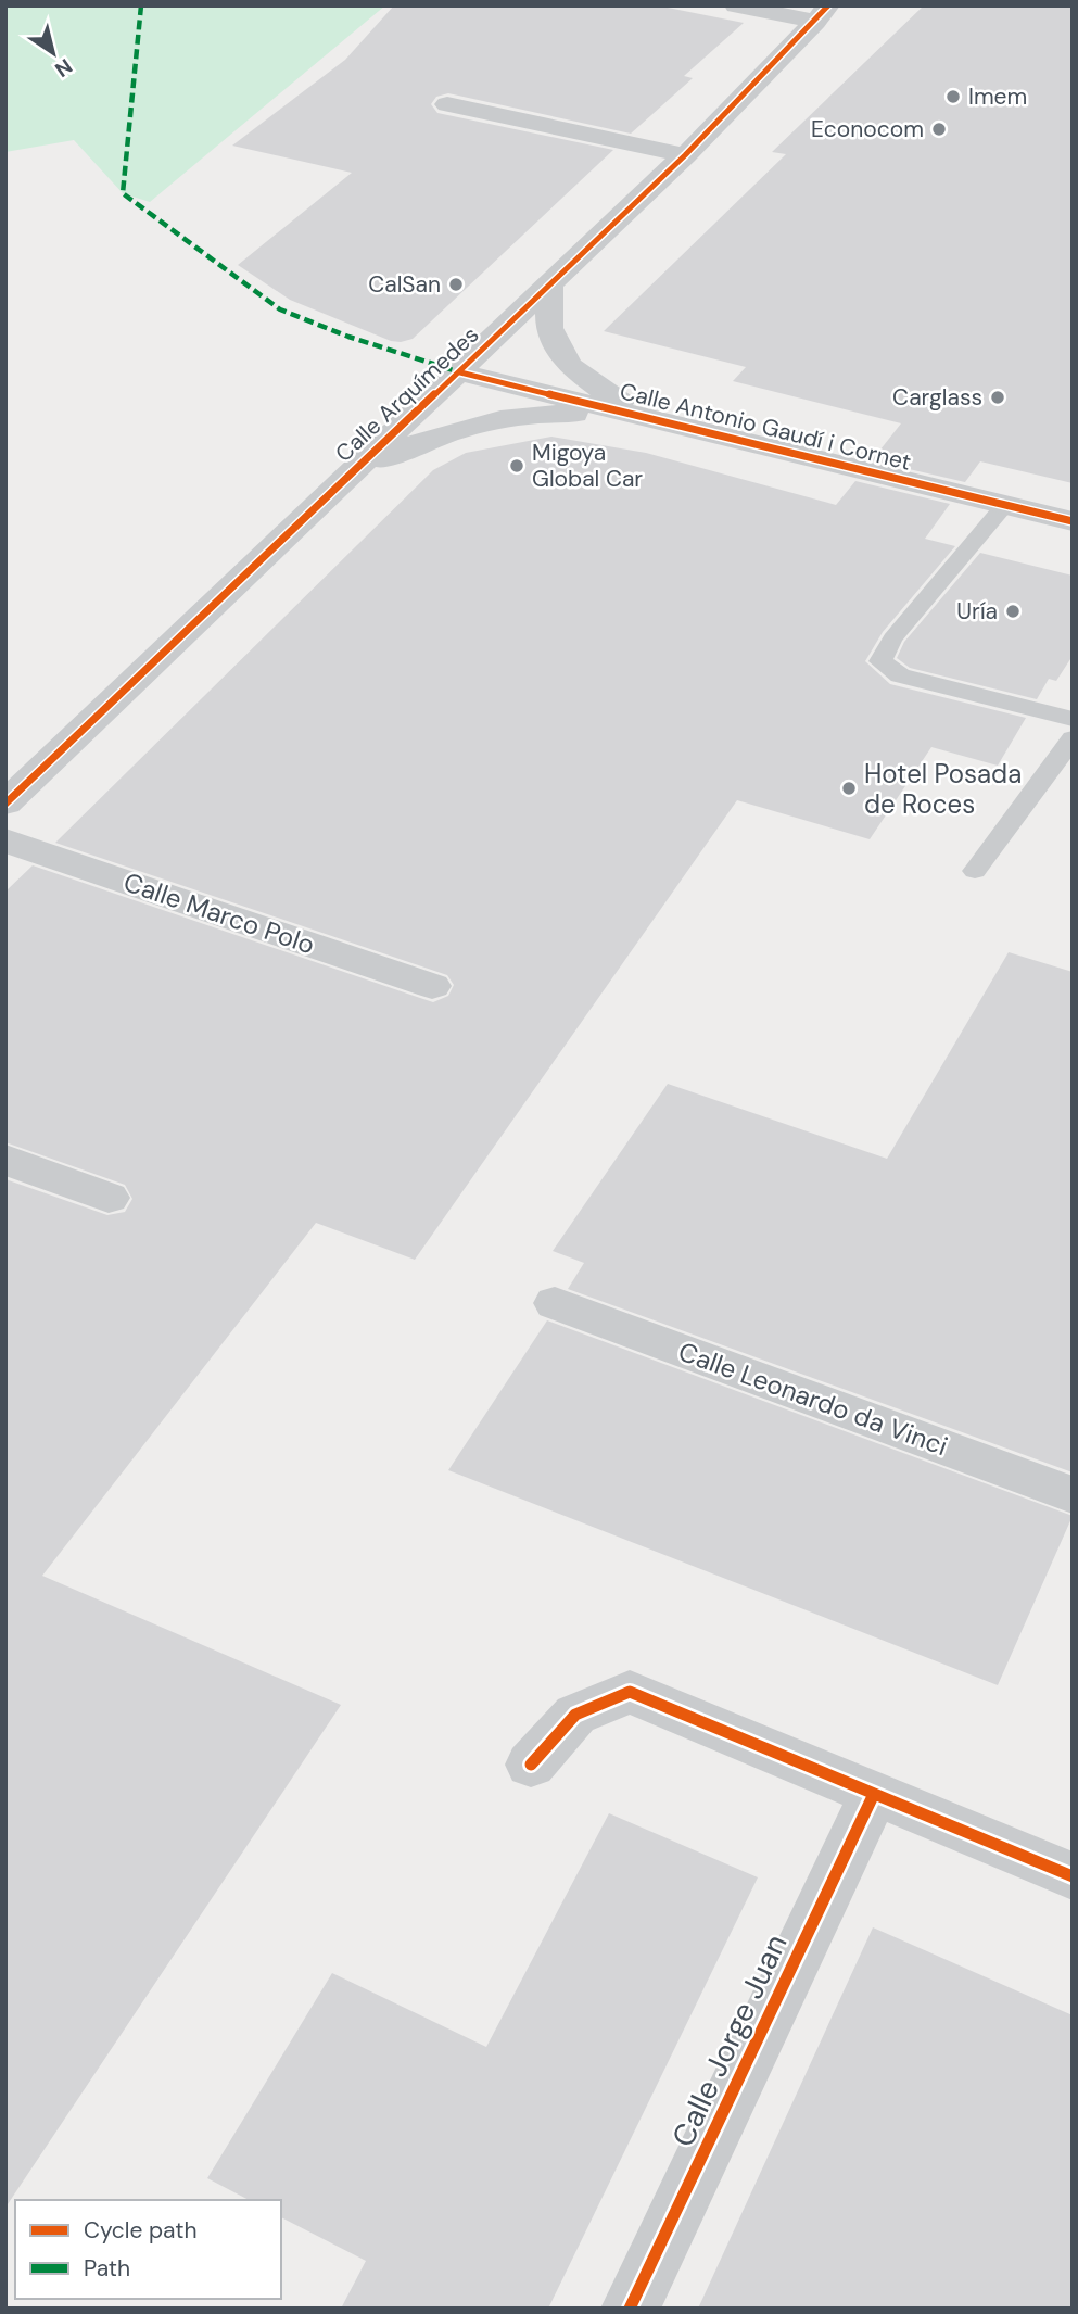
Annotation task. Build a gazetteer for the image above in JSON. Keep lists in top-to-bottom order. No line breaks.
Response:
{"streets":{"street":["Calle Arquímedes","Calle Antonio Gaudí i Cornet","Calle Marco Polo","Calle Leonardo da Vinci","Calle Jorge Juan"]},"crossings":[["Calle Arquímedes","Calle Antonio Gaudí i Cornet"]],"places":["Imem","Econocom","CalSan","Carglass","Migoya Global Car","Uría","Hotel Posada de Roces"],"legend":["Cycle path","Path"],"north":"bottom right"}
